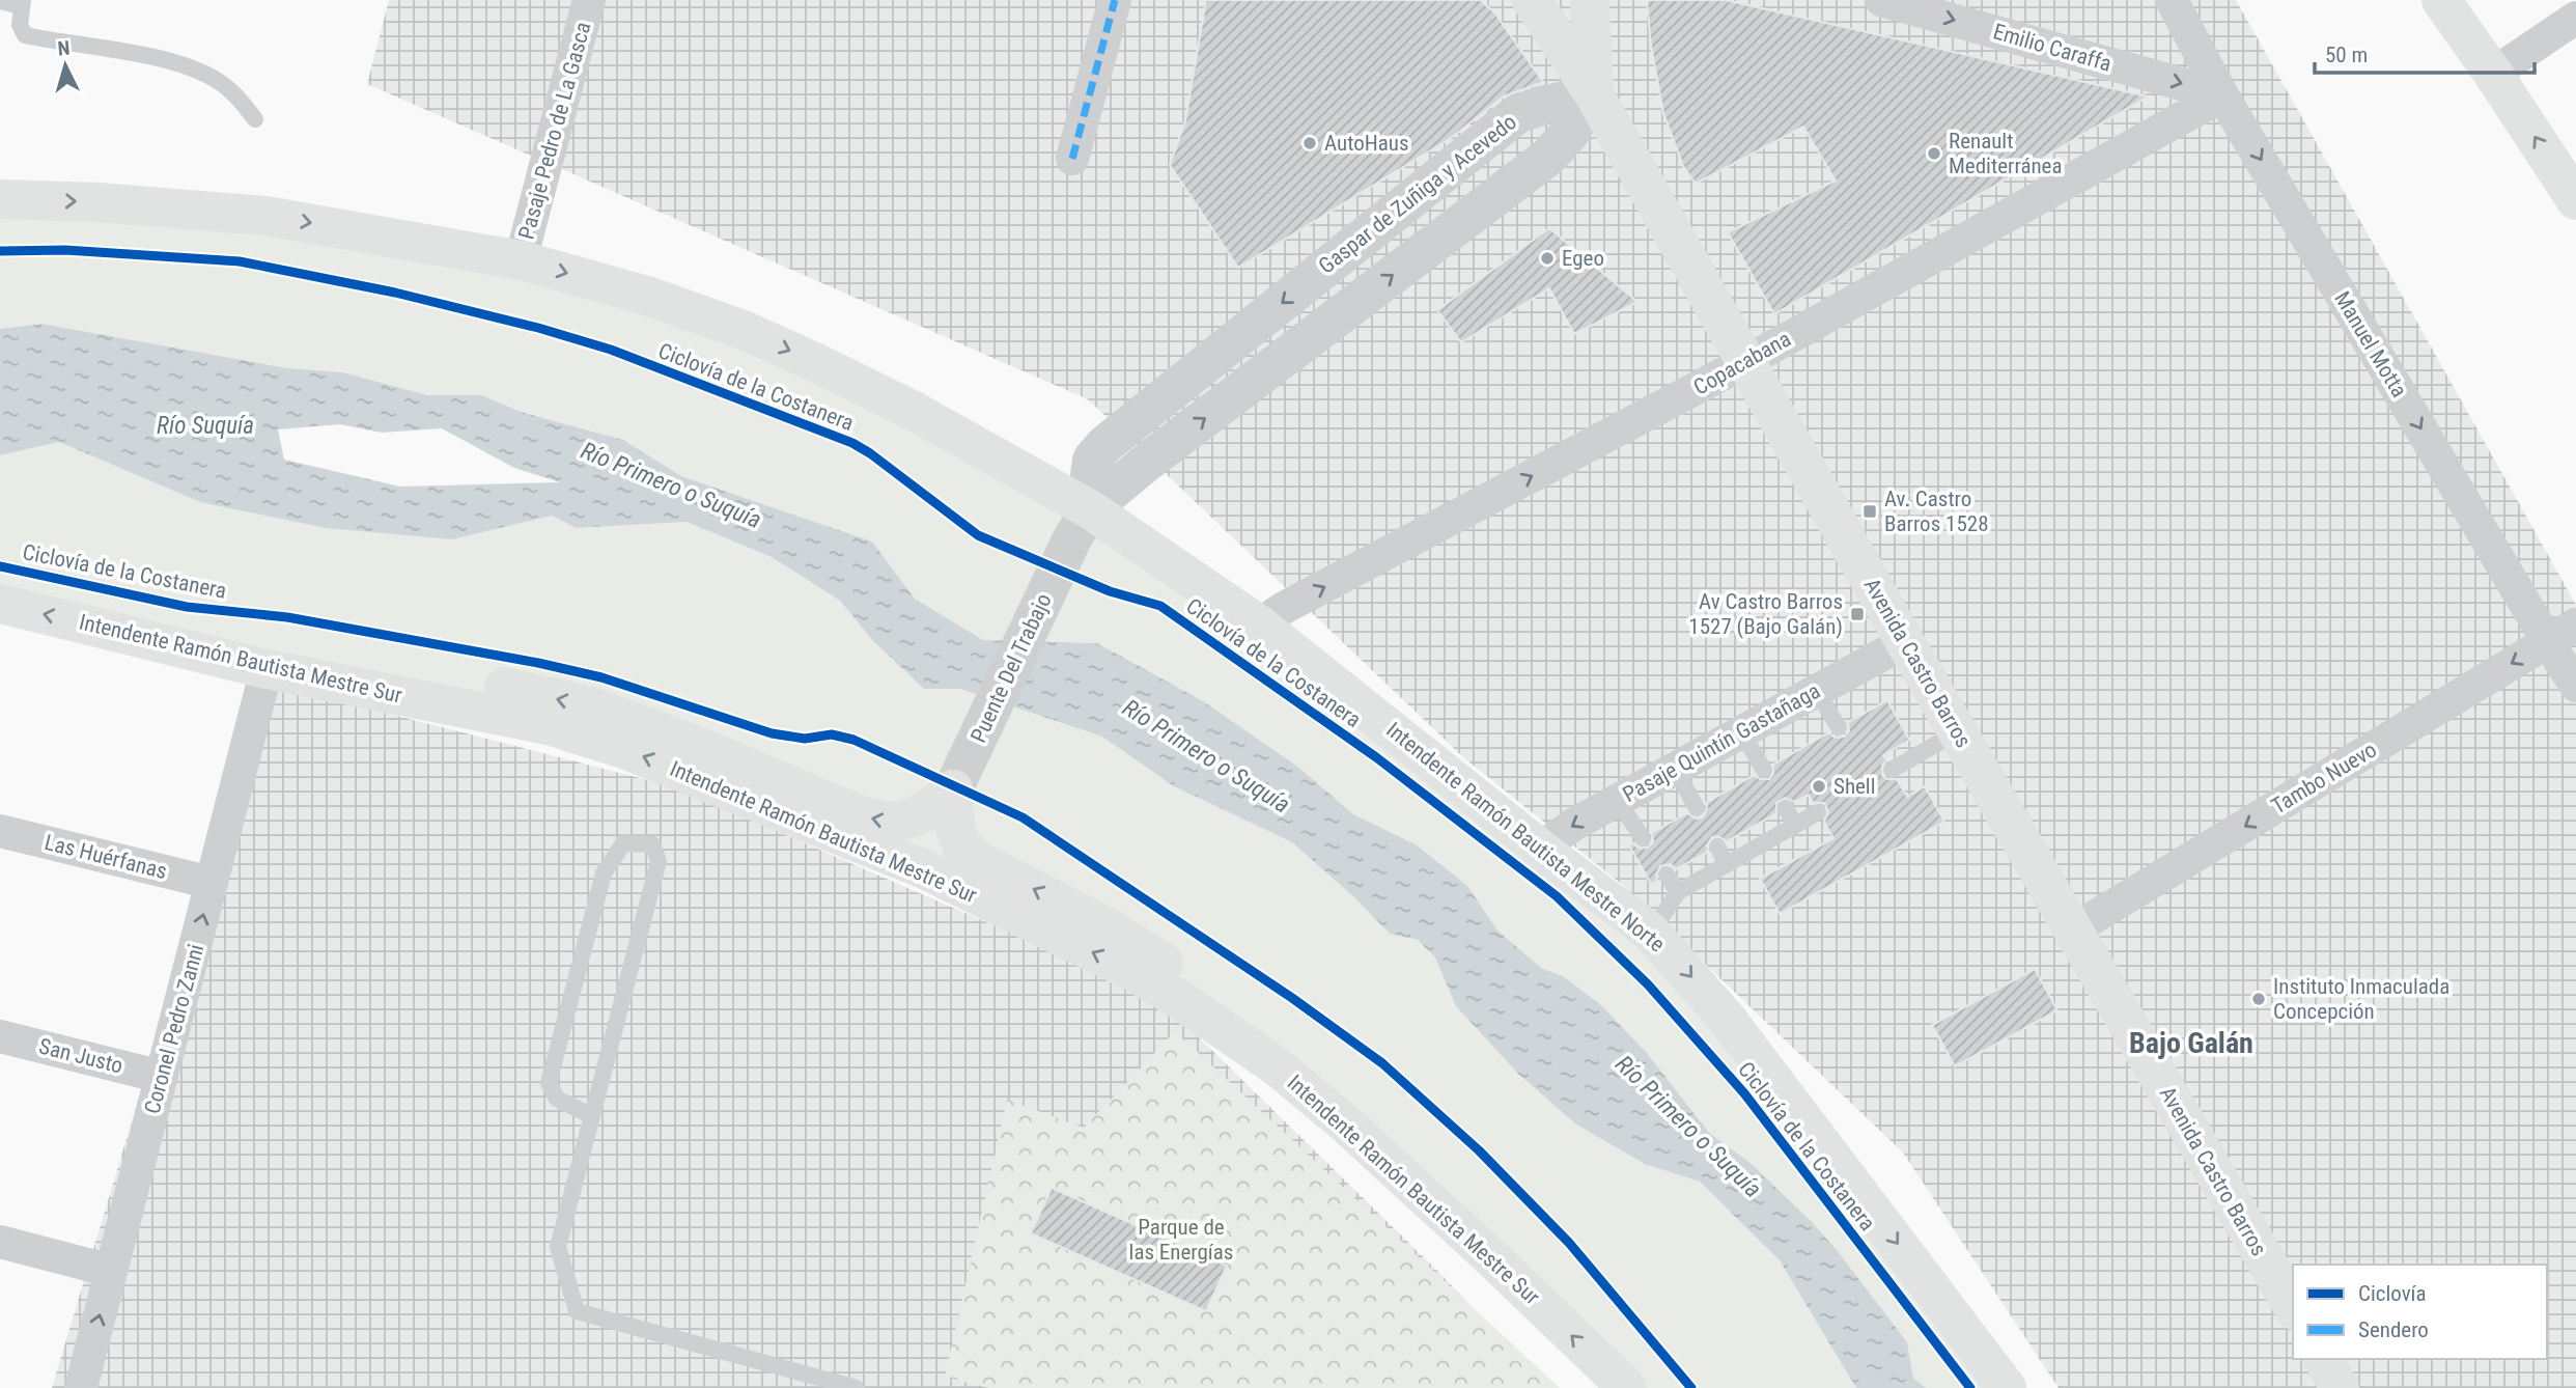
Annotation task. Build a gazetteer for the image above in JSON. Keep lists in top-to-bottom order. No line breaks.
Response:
{"streets":{"main road":["Intendente Ramón Bautista Mestre Sur","Avenida Castro Barros","Intendente Ramón Bautista Mestre Norte"],"street":["Emilio Caraffa","Pasaje Pedro de La Gasca","Gaspar de Zuñiga y Acevedo","Manuel Motta","Copacabana","Puente Del Trabajo","Pasaje Quintín Gastañaga","Tambo Nuevo","Las Huérfanas","Coronel Pedro Zanni","San Justo"],"cycle path":["Ciclovía de la Costanera"]},"crossings":[["Emilio Caraffa","Manuel Motta"],["Emilio Caraffa","Copacabana"],["Pasaje Pedro de La Gasca","Intendente Ramón Bautista Mestre Norte"],["Gaspar de Zuñiga y Acevedo","Avenida Castro Barros"],["Gaspar de Zuñiga y Acevedo","Puente Del Trabajo"],["Gaspar de Zuñiga y Acevedo","Intendente Ramón Bautista Mestre Norte"],["Manuel Motta","Copacabana"],["Manuel Motta","Tambo Nuevo"],["Copacabana","Avenida Castro Barros"],["Copacabana","Intendente Ramón Bautista Mestre Norte"],["Intendente Ramón Bautista Mestre Sur","Coronel Pedro Zanni"],["Avenida Castro Barros","Pasaje Quintín Gastañaga"],["Avenida Castro Barros","Tambo Nuevo"],["Puente Del Trabajo","Intendente Ramón Bautista Mestre Norte"],["Pasaje Quintín Gastañaga","Intendente Ramón Bautista Mestre Norte"],["Las Huérfanas","Coronel Pedro Zanni"],["Coronel Pedro Zanni","San Justo"]],"one_way":["Emilio Caraffa","Manuel Motta","Tambo Nuevo","Intendente Ramón Bautista Mestre Norte","Coronel Pedro Zanni"],"districts":["Bajo Galán"],"water":["Río Suquía","Río Primero o Suquía"],"parks":["Parque de las Energías"],"places":{"other":["AutoHaus","Renault Mediterránea","Egeo","Shell","Instituto Inmaculada Concepción"],"transit":["Av. Castro Barros 1528","Av Castro Barros 1527 (Bajo Galán)"]},"legend":["Ciclovía","Sendero"],"scale_bar":"50 m","north":"top"}
